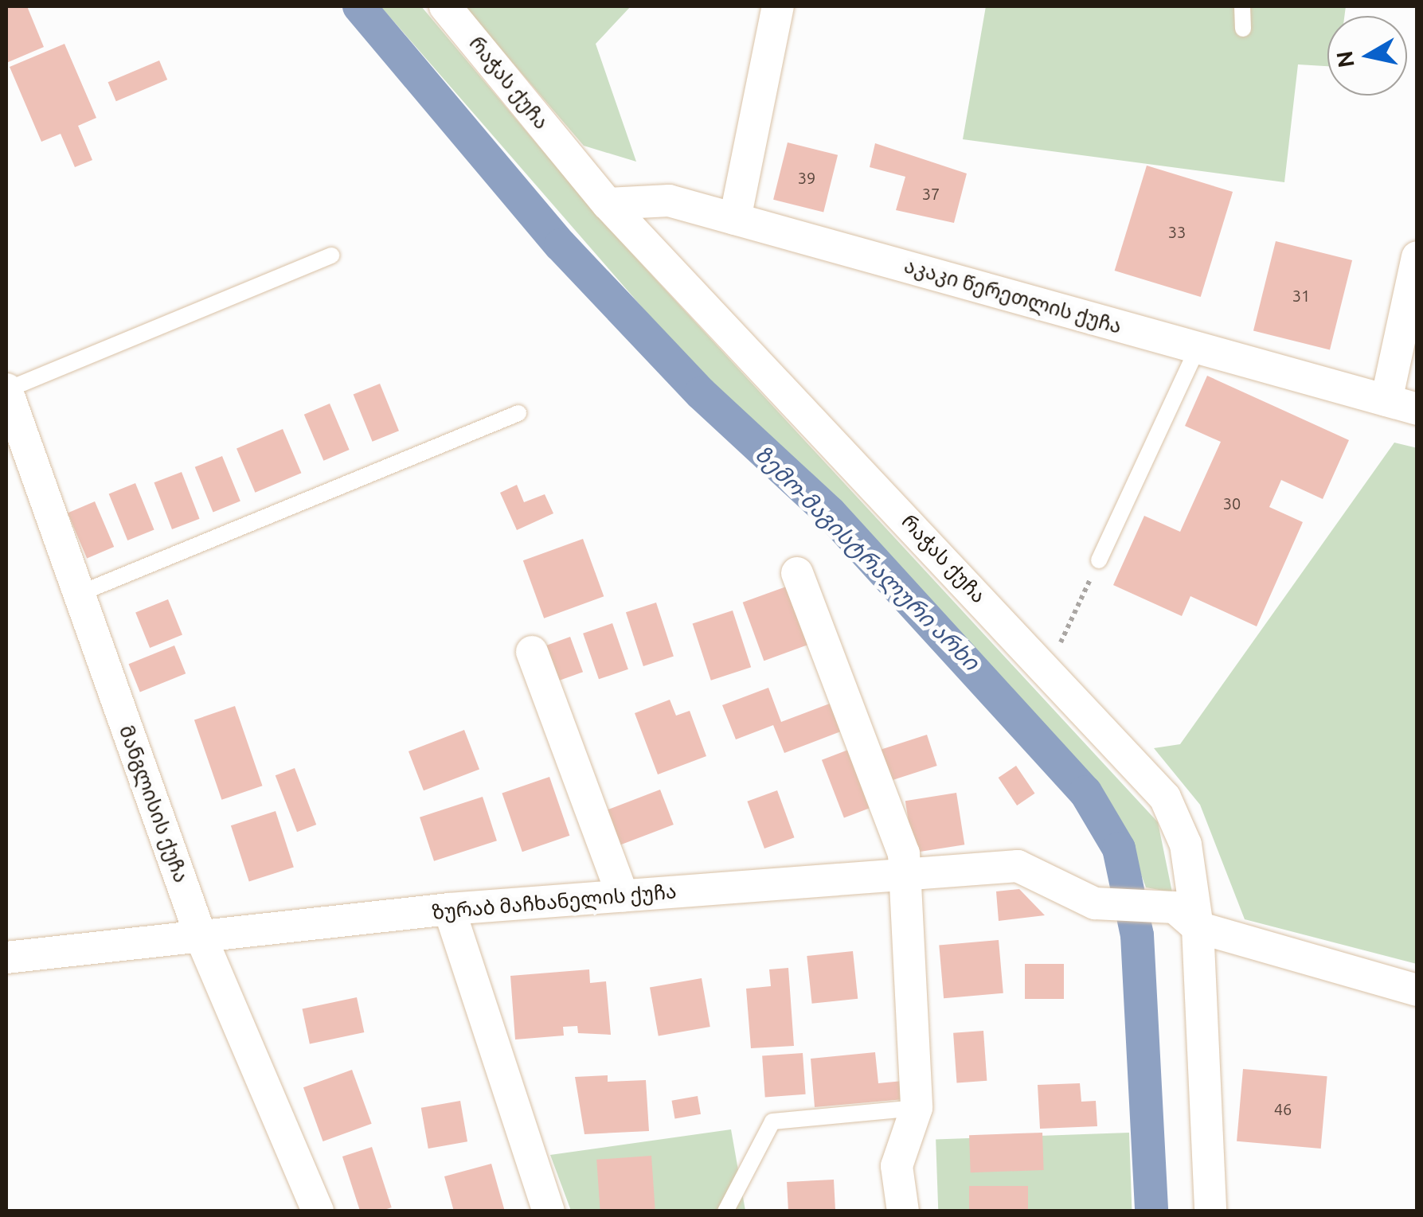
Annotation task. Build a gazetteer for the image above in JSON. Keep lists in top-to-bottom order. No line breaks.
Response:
{"streets":{"street":["რაჭას ქუჩა","აკაკი წერეთლის ქუჩა","მანგლისის ქუჩა","ზურაბ მაჩხანელის ქუჩა"]},"crossings":[["რაჭას ქუჩა","აკაკი წერეთლის ქუჩა"],["რაჭას ქუჩა","ზურაბ მაჩხანელის ქუჩა"],["მანგლისის ქუჩა","ზურაბ მაჩხანელის ქუჩა"]],"water":["ზემო-მაგისტრალური არხი"],"house_numbers":["39","37","33","31","30","46"],"north":"left"}
